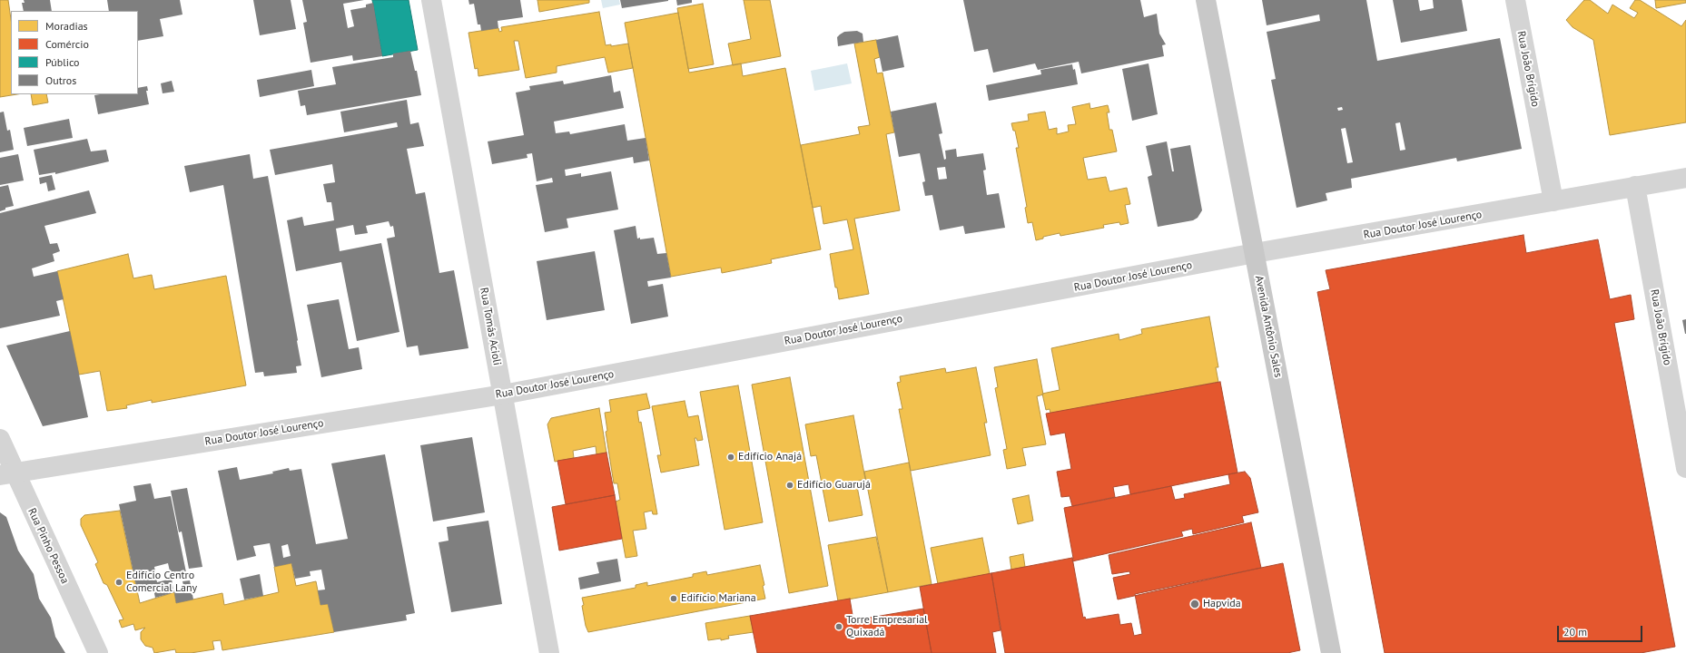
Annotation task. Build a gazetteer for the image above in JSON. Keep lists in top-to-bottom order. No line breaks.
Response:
{"streets":{"main road":["Avenida Antônio Sales"],"street":["Rua João Brígido","Rua Doutor José Lourenço","Rua Tomás Acioli","Rua Pinho Pessoa"]},"crossings":[["Rua João Brígido","Rua Doutor José Lourenço"],["Rua Doutor José Lourenço","Rua Tomás Acioli"],["Rua Doutor José Lourenço","Avenida Antônio Sales"],["Rua Doutor José Lourenço","Rua Pinho Pessoa"]],"places":["Edifício Anajá","Edifício Guarujá","Edifício Centro Comercial Lany","Edifício Mariana","Hapvida","Torre Empresarial Quixadá"],"legend":["Moradias","Comércio","Público","Outros"],"scale_bar":"20 m"}
